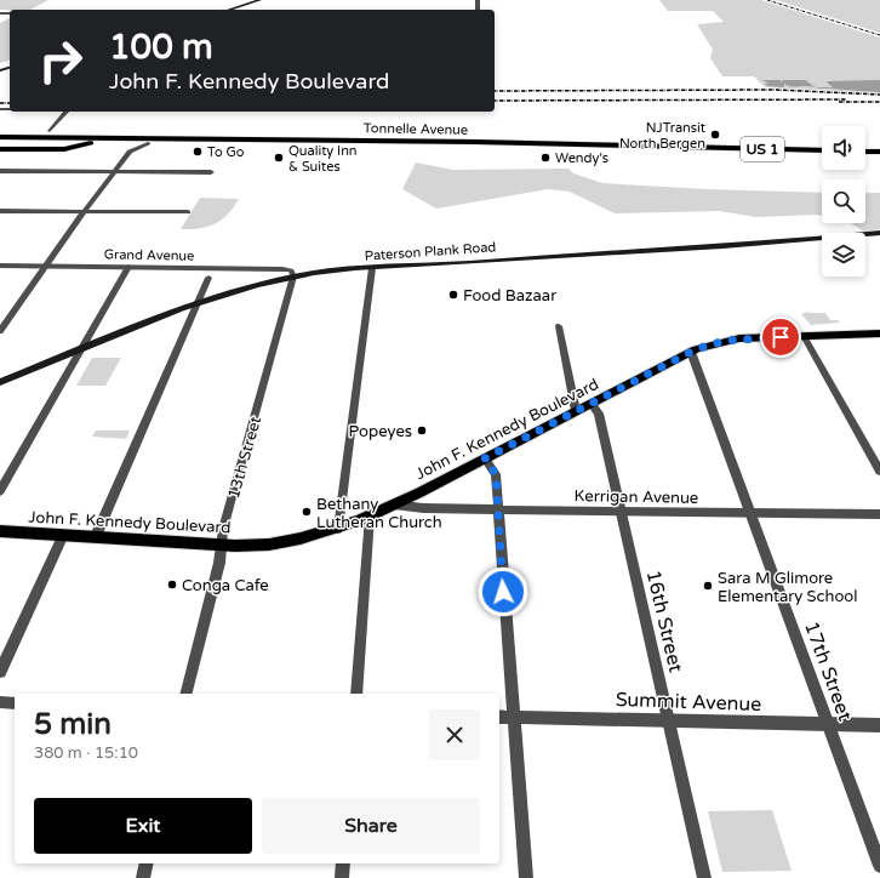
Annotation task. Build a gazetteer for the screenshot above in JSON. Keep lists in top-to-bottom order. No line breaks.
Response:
{"streets":{"highway":["Tonnelle Avenue","US 1"],"main road":["Paterson Plank Road","John F. Kennedy Boulevard"],"street":["Grand Avenue","13th Street","Kerrigan Avenue","16th Street","17th Street","Summit Avenue"]},"crossings":[["Paterson Plank Road","Grand Avenue"],["Paterson Plank Road","13th Street"],["Grand Avenue","13th Street"],["John F. Kennedy Boulevard","13th Street"],["John F. Kennedy Boulevard","Kerrigan Avenue"],["John F. Kennedy Boulevard","16th Street"],["John F. Kennedy Boulevard","17th Street"],["Kerrigan Avenue","16th Street"],["Kerrigan Avenue","17th Street"],["16th Street","Summit Avenue"],["17th Street","Summit Avenue"]],"places":["NJTransit North Bergen","To Go","Quality Inn & Suites","Wendy's","Food Bazaar","Popeyes","Bethany Lutheran Church","Conga Cafe","Sara M Glimore Elementary School"],"page":{"turn":["100 m","John F. Kennedy Boulevard"],"heading":["5 min","380 m · 15:10"],"buttons":["Exit","Share"]}}
